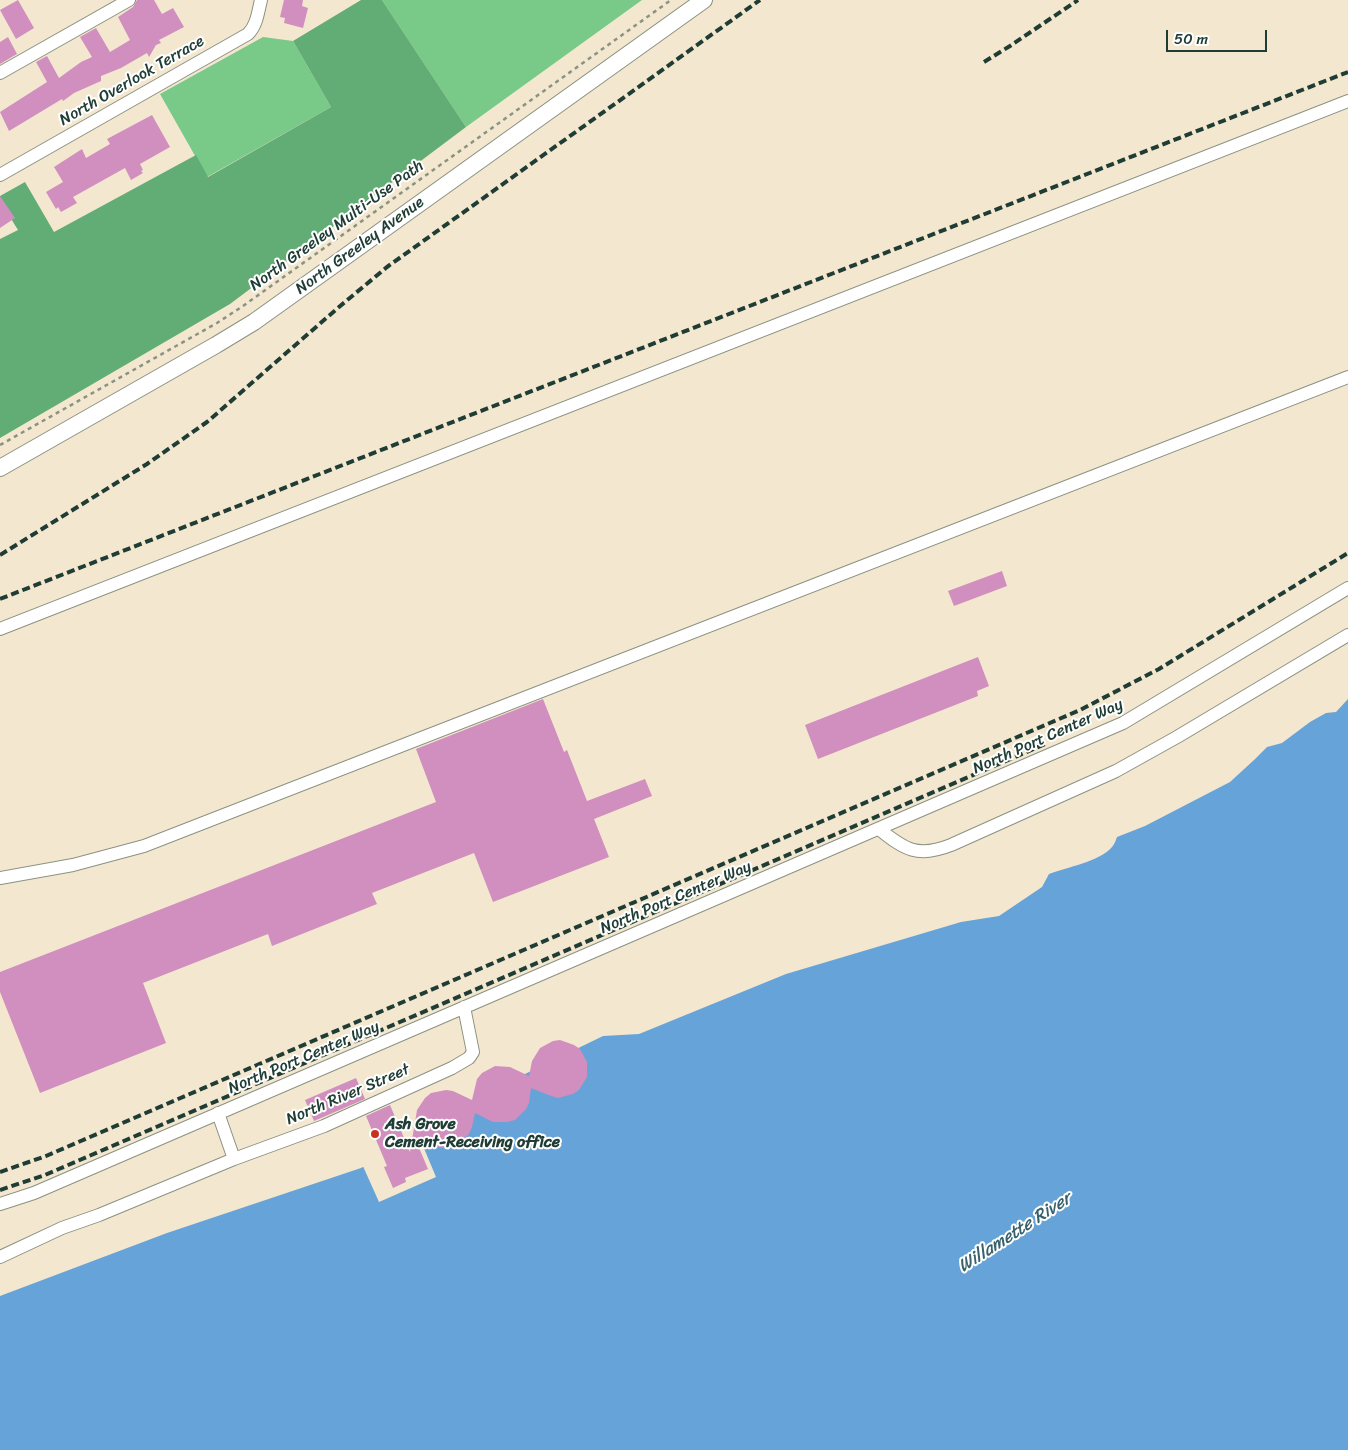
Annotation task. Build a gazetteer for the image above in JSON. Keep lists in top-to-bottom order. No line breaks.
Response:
{"streets":{"main road":["North Greeley Avenue"],"street":["North Overlook Terrace","North Port Center Way","North River Street"],"path":["North Greeley Multi-Use Path"]},"crossings":[["North Port Center Way","North River Street"]],"water":["Willamette River"],"places":["Ash Grove Cement-Receiving office"],"scale_bar":"50 m"}
